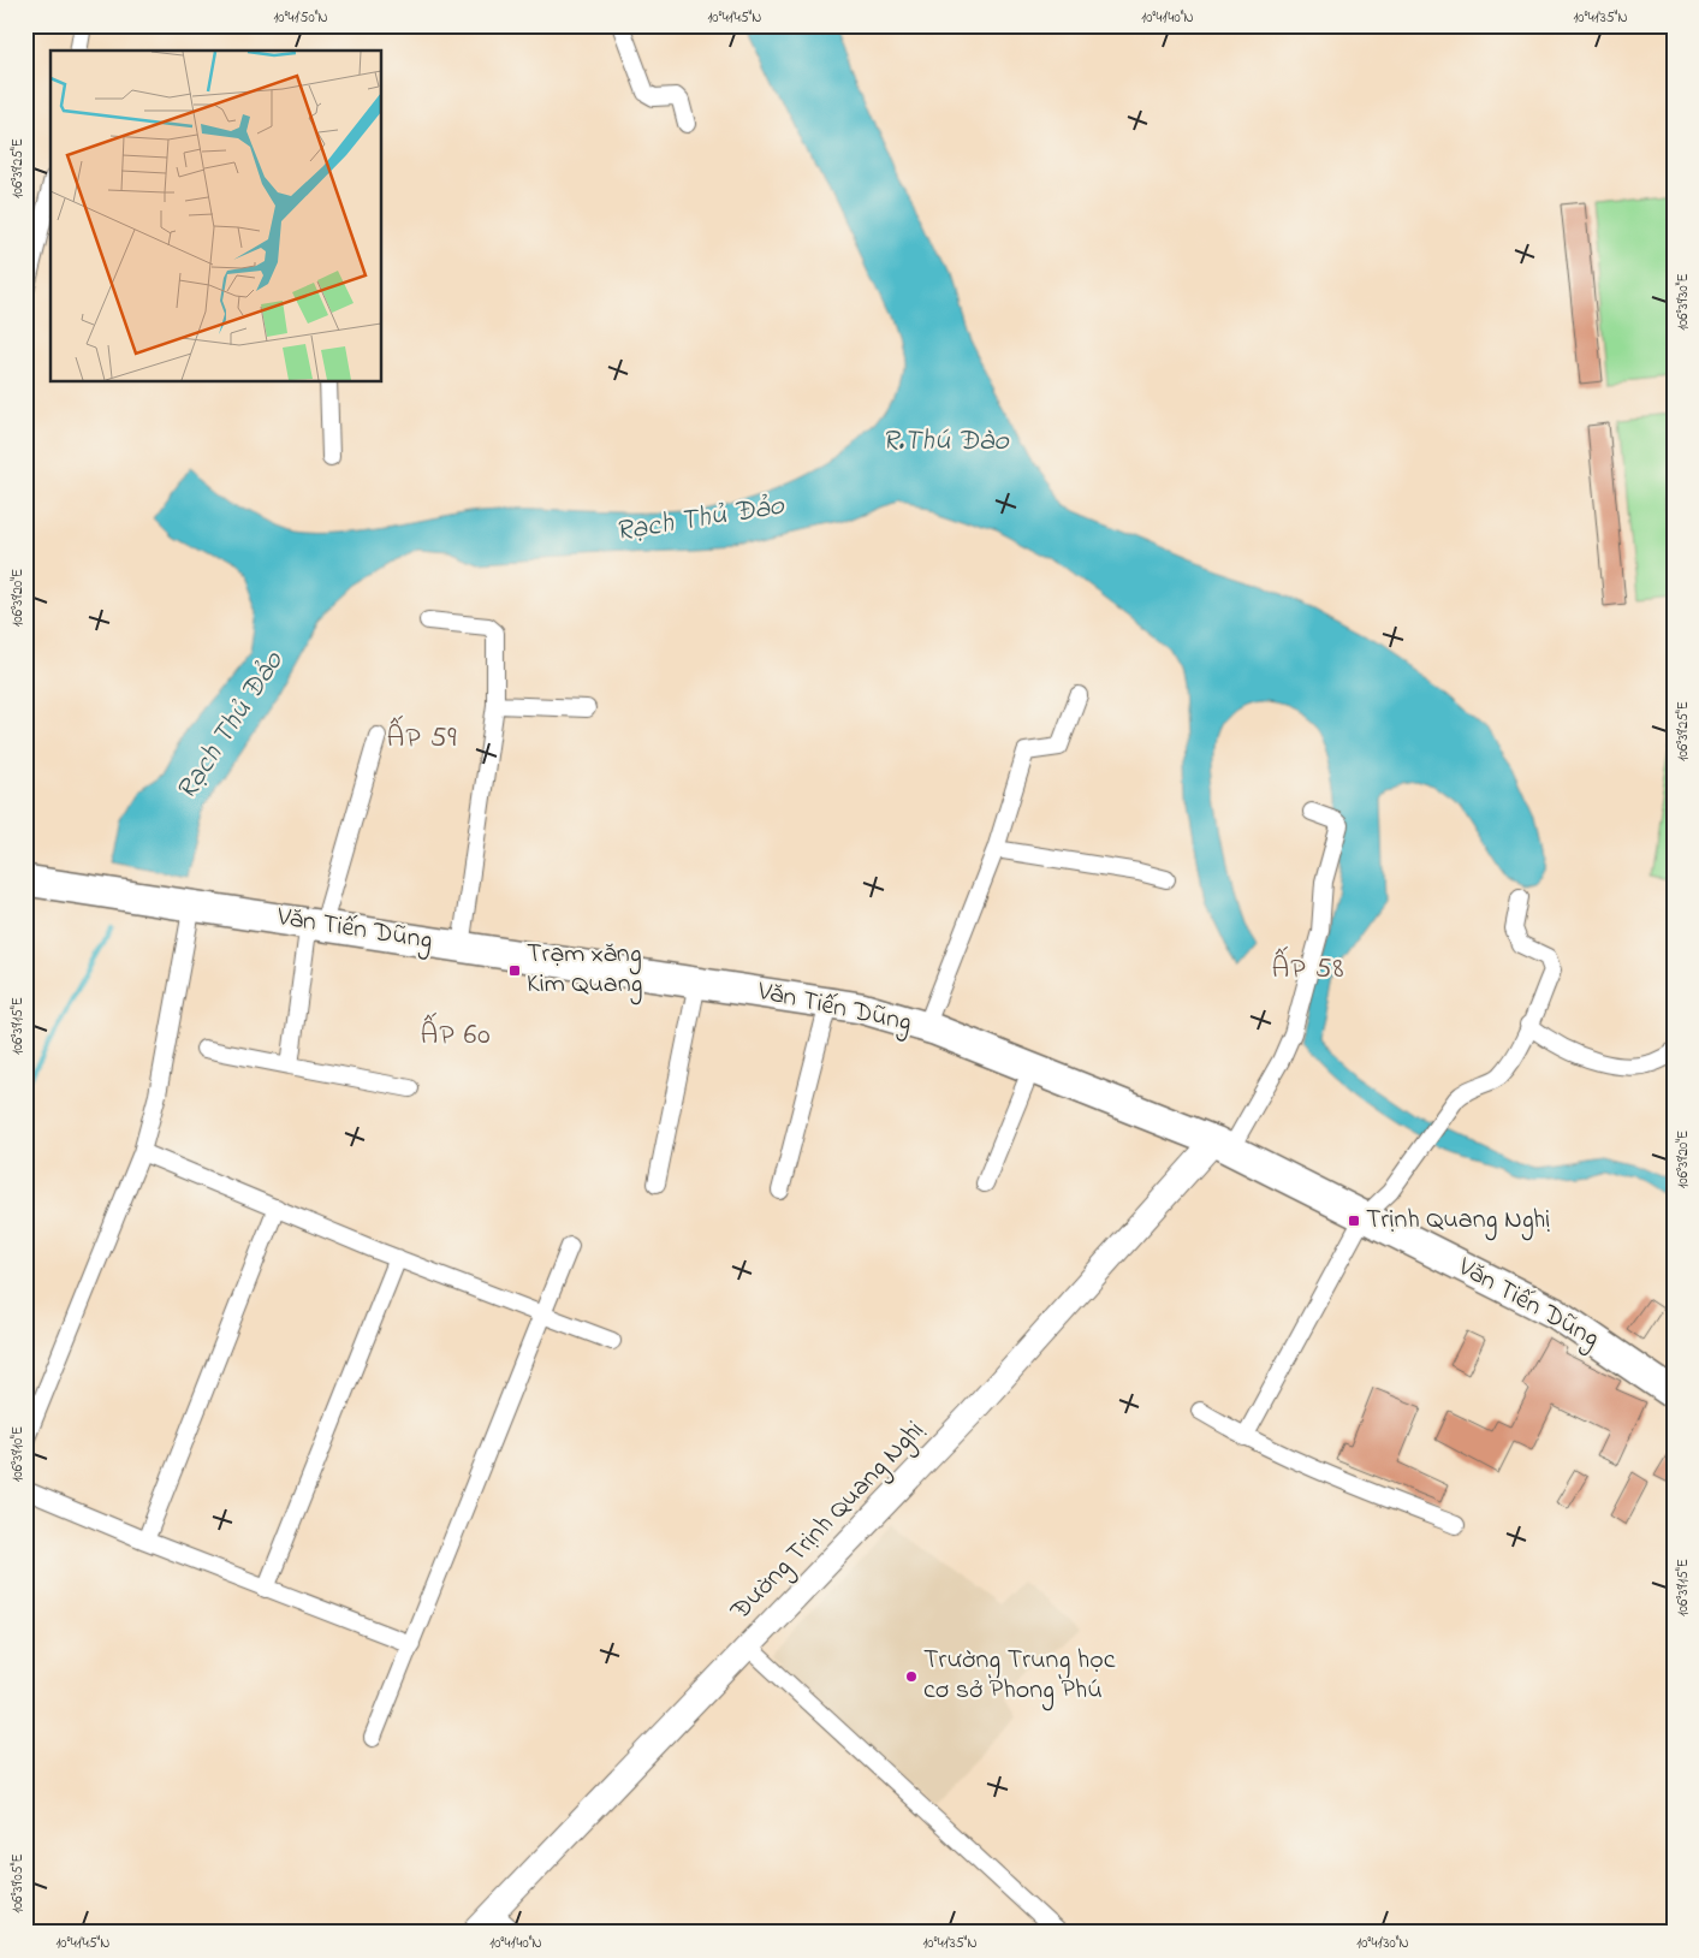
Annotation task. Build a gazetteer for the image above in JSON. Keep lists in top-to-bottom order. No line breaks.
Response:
{"streets":{"highway":["Văn Tiến Dũng"],"main road":["Đường Trịnh Quang Nghị"]},"crossings":[["Văn Tiến Dũng","Đường Trịnh Quang Nghị"]],"districts":["ẤP 59","ẤP 58","ẤP 60"],"water":["R.Thú Đào","Rạch Thủ Đảo"],"places":{"transit":["Trạm xăng Kim Quang","Trịnh Quang Nghị"],"other":["Trường Trung học cơ sở Phong Phú"]},"coordinates":["10°41'50\"N","10°41'45\"N","10°41'40\"N","10°41'35\"N","106°39'25\"E","106°39'30\"E","106°39'20\"E","106°39'15\"E","106°39'10\"E","106°39'05\"E","10°41'30\"N"]}
